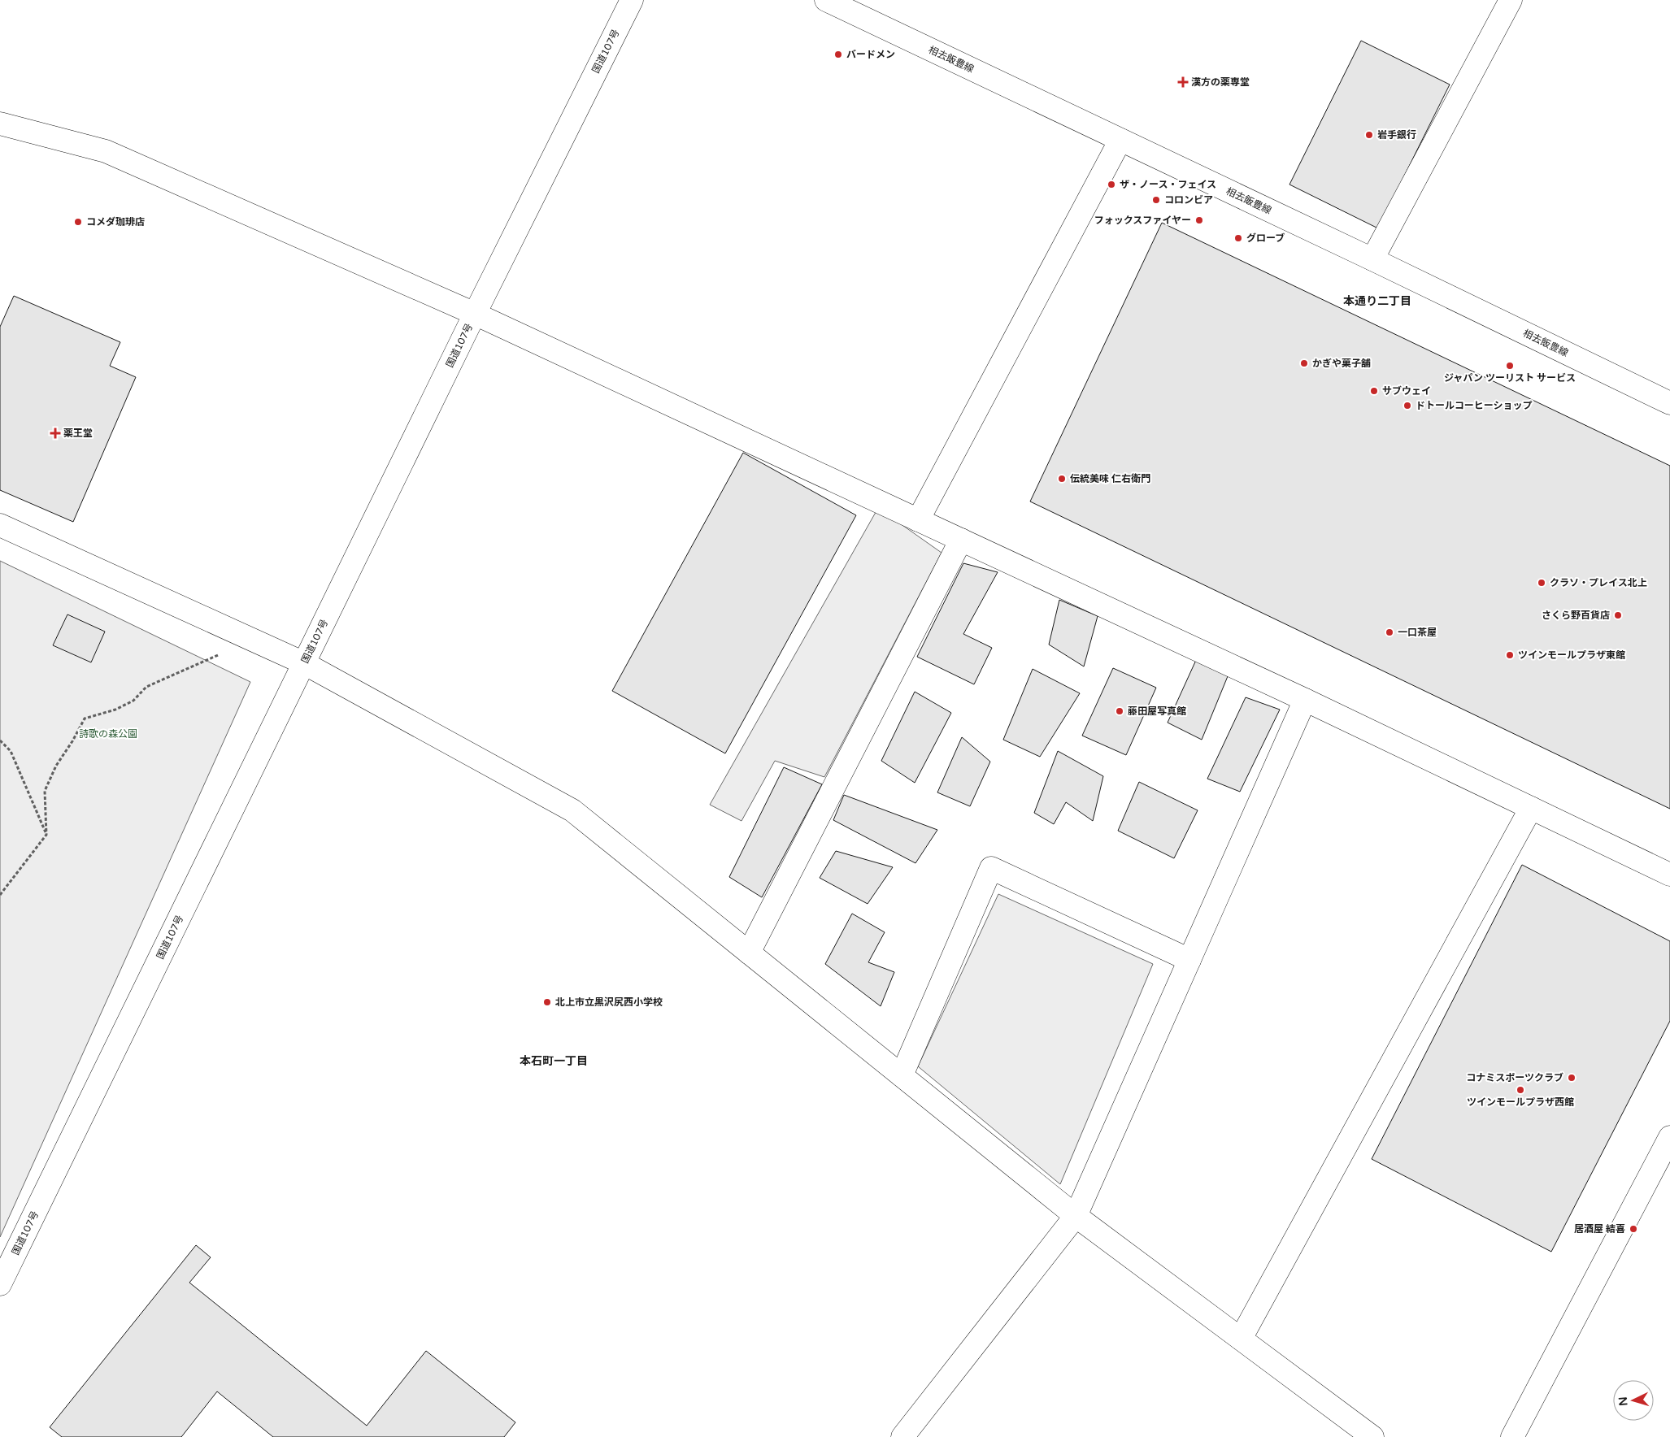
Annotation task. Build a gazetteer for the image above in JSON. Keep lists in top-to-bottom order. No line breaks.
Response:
{"streets":{"main road":["国道107号","相去飯豊線"]},"districts":["本通り二丁目","本石町一丁目"],"parks":["詩歌の森公園"],"places":{"other":["バードメン","岩手銀行","ザ・ノース・フェイス","コロンビア","フォックスファイヤー","コメダ珈琲店","グローブ","かぎや菓子舗","ジャパン ツーリスト サービス","サブウェイ","ドトールコーヒーショップ","伝統美味 仁右衛門","クラソ・プレイス北上","さくら野百貨店","一口茶屋","ツインモールプラザ東館","藤田屋写真館","北上市立黒沢尻西小学校","コナミスポーツクラブ","ツインモールプラザ西館","居酒屋 結喜"],"health":["漢方の薬専堂","薬王堂"]},"north":"left"}
